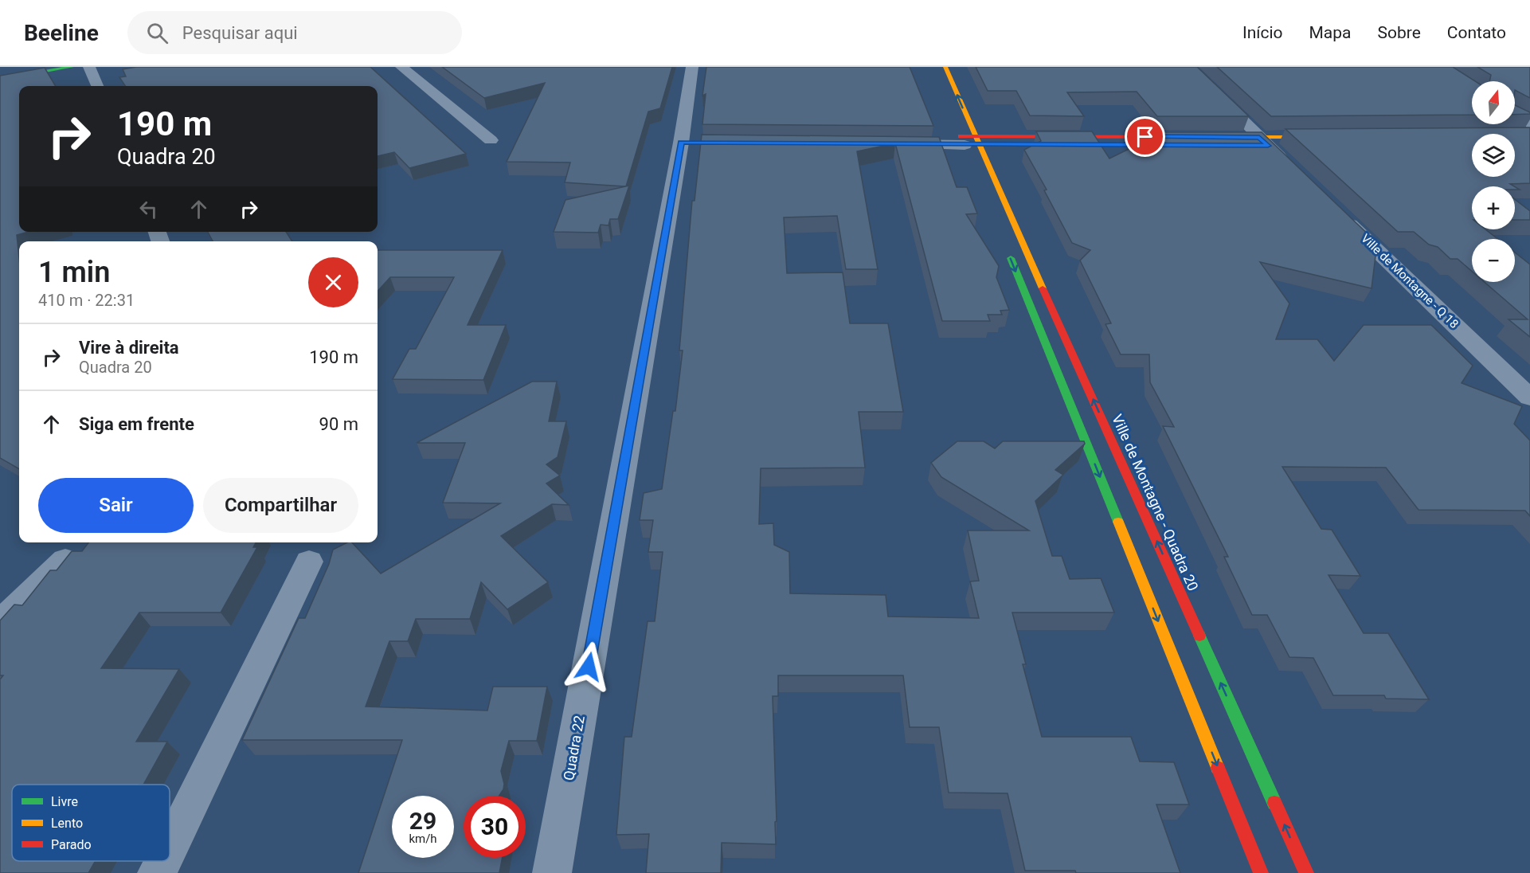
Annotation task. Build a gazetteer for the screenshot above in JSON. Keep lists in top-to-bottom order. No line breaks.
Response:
{"streets":{"street":["Ville de Montagne - Q 18","Ville de Montagne - Quadra 20","Quadra 22"]},"legend":["Livre","Lento","Parado"],"north":"top","page":{"header":"Beeline","search":"Pesquisar aqui","nav":["Início","Mapa","Sobre","Contato"],"map_buttons":["+","−"],"turn":["190 m","Quadra 20"],"heading":["1 min","410 m · 22:31"],"list":[{"name":"Vire à direita","note":"Quadra 20","value":"190 m"},{"name":"Siga em frente","value":"90 m"}],"buttons":["Sair","Compartilhar"],"speed":"29 km/h","limit":"30"}}
